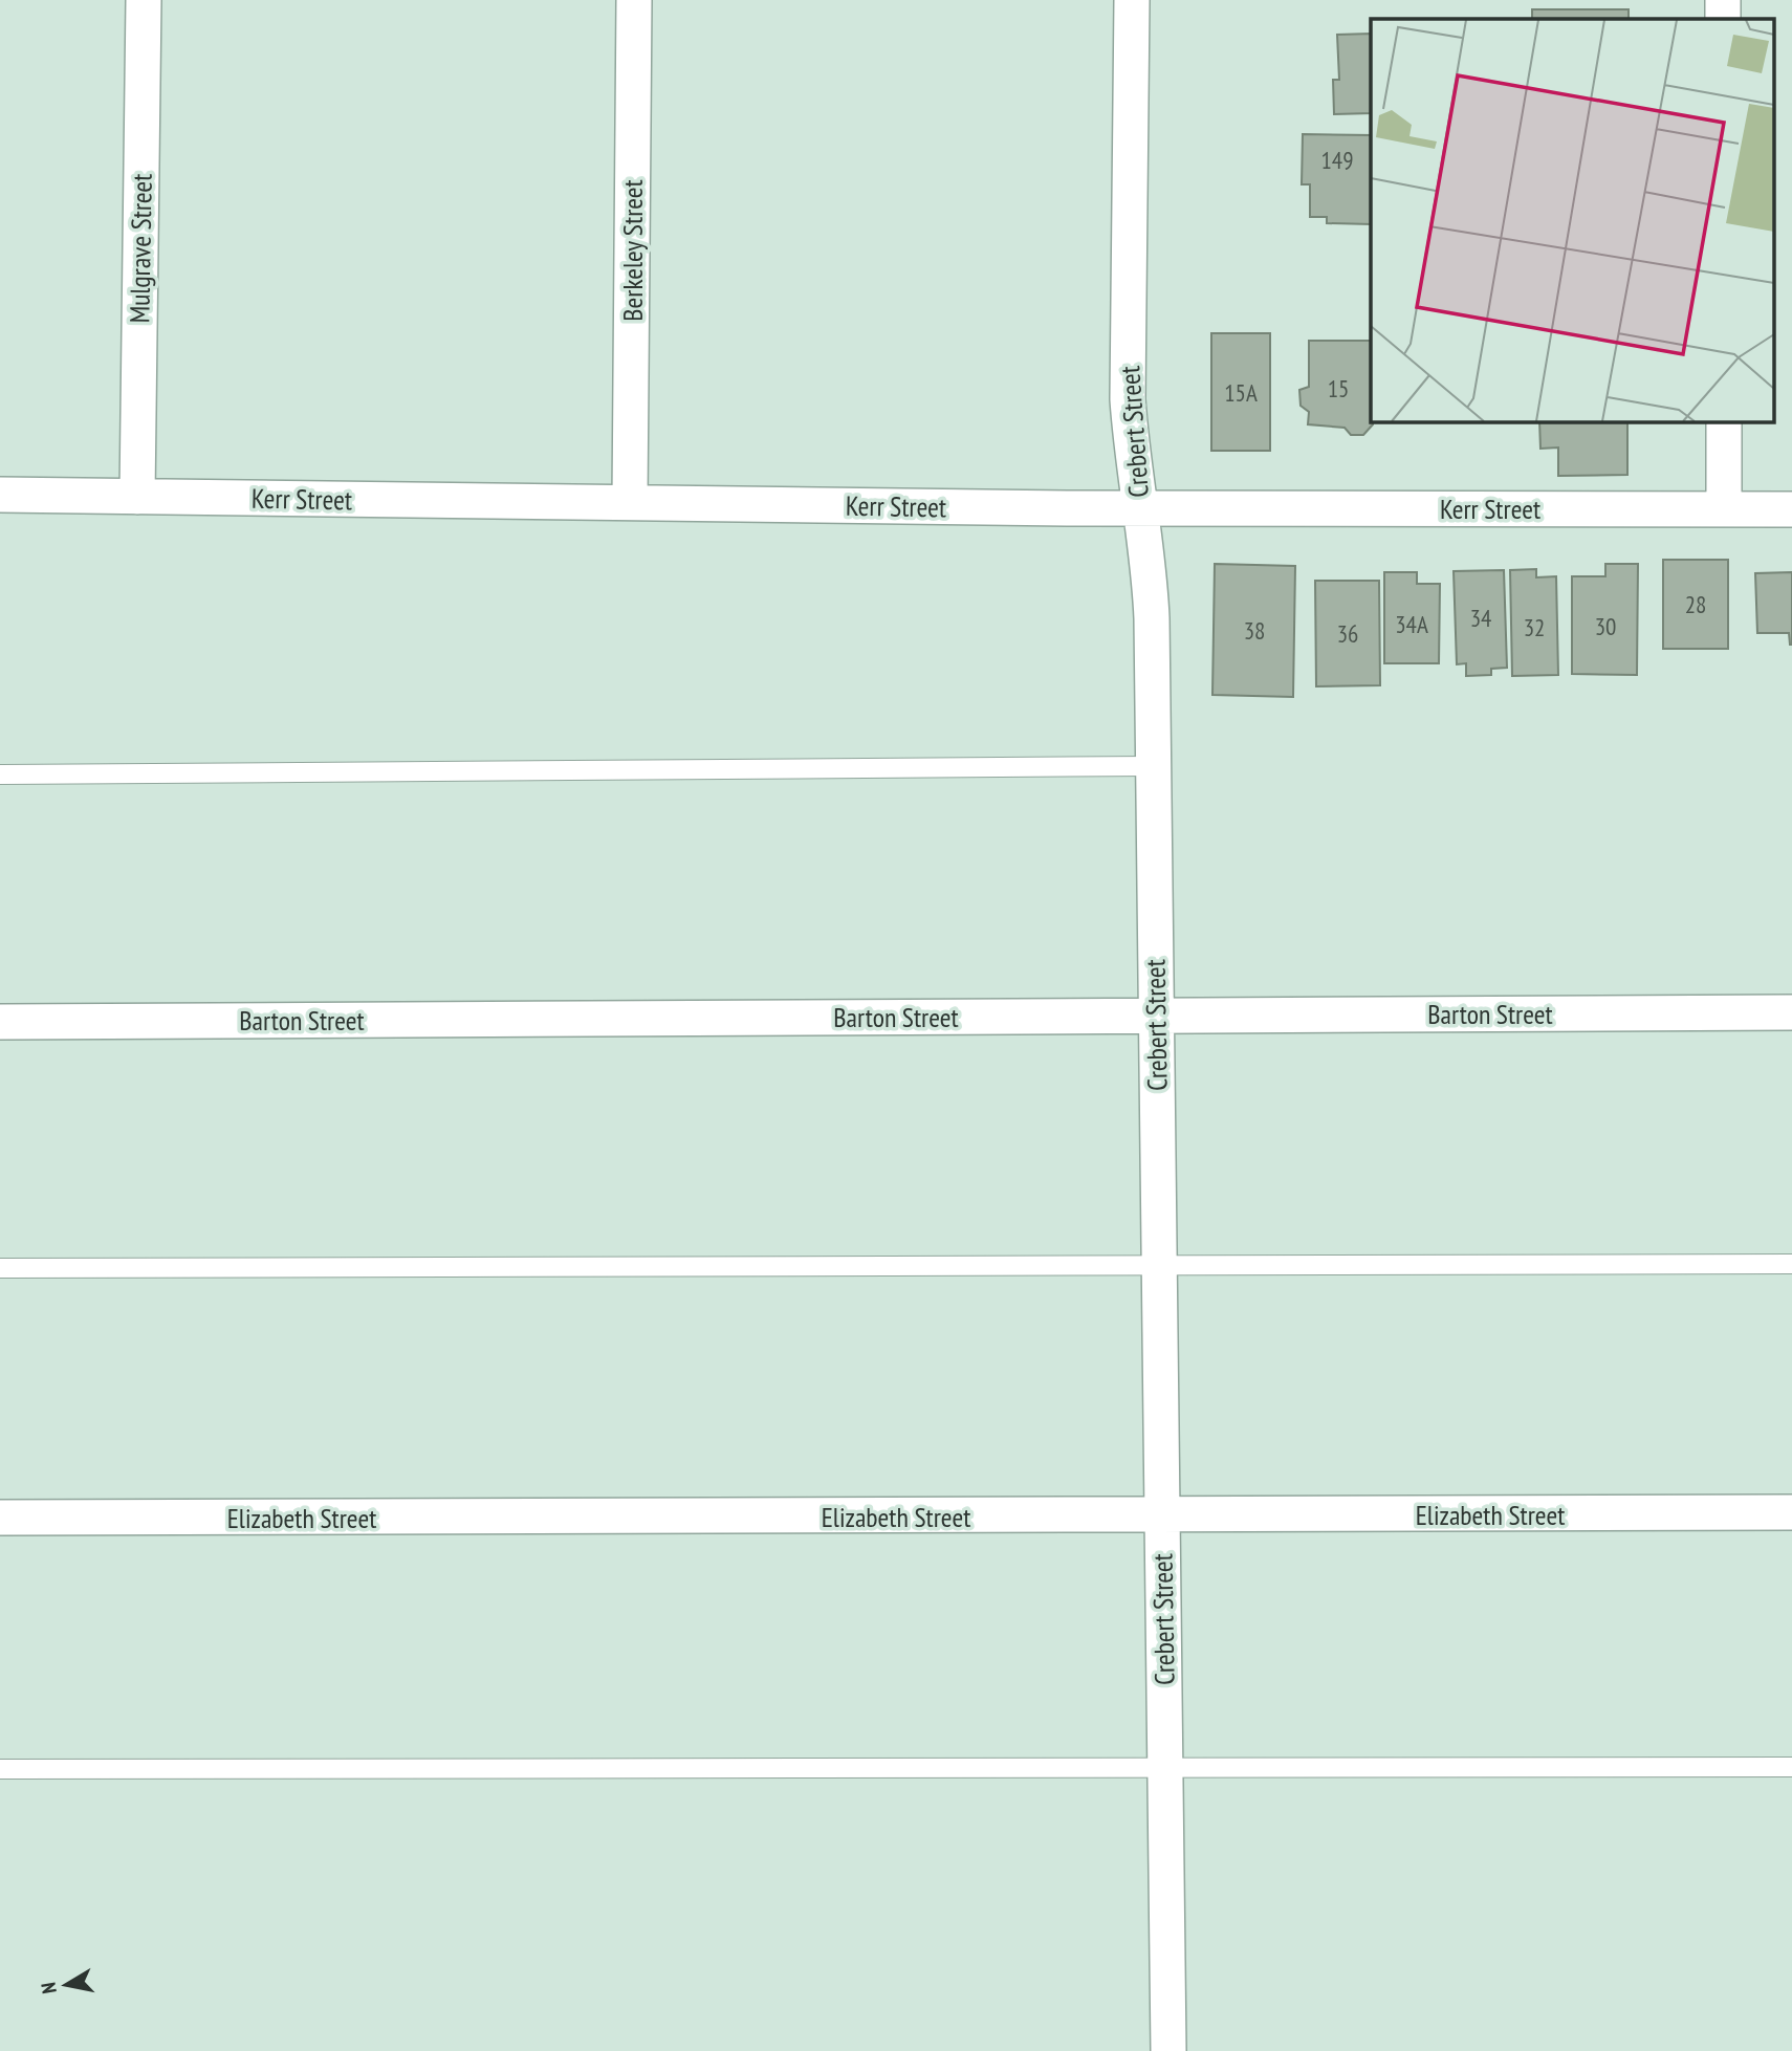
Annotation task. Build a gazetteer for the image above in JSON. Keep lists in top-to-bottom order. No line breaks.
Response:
{"streets":{"street":["Mulgrave Street","Berkeley Street","Crebert Street","Kerr Street","Barton Street","Elizabeth Street"]},"crossings":[["Mulgrave Street","Kerr Street"],["Berkeley Street","Kerr Street"],["Crebert Street","Kerr Street"],["Crebert Street","Barton Street"],["Crebert Street","Elizabeth Street"]],"house_numbers":["149","15","15A","28","34","34A","30","32","38","36"],"north":"left"}
